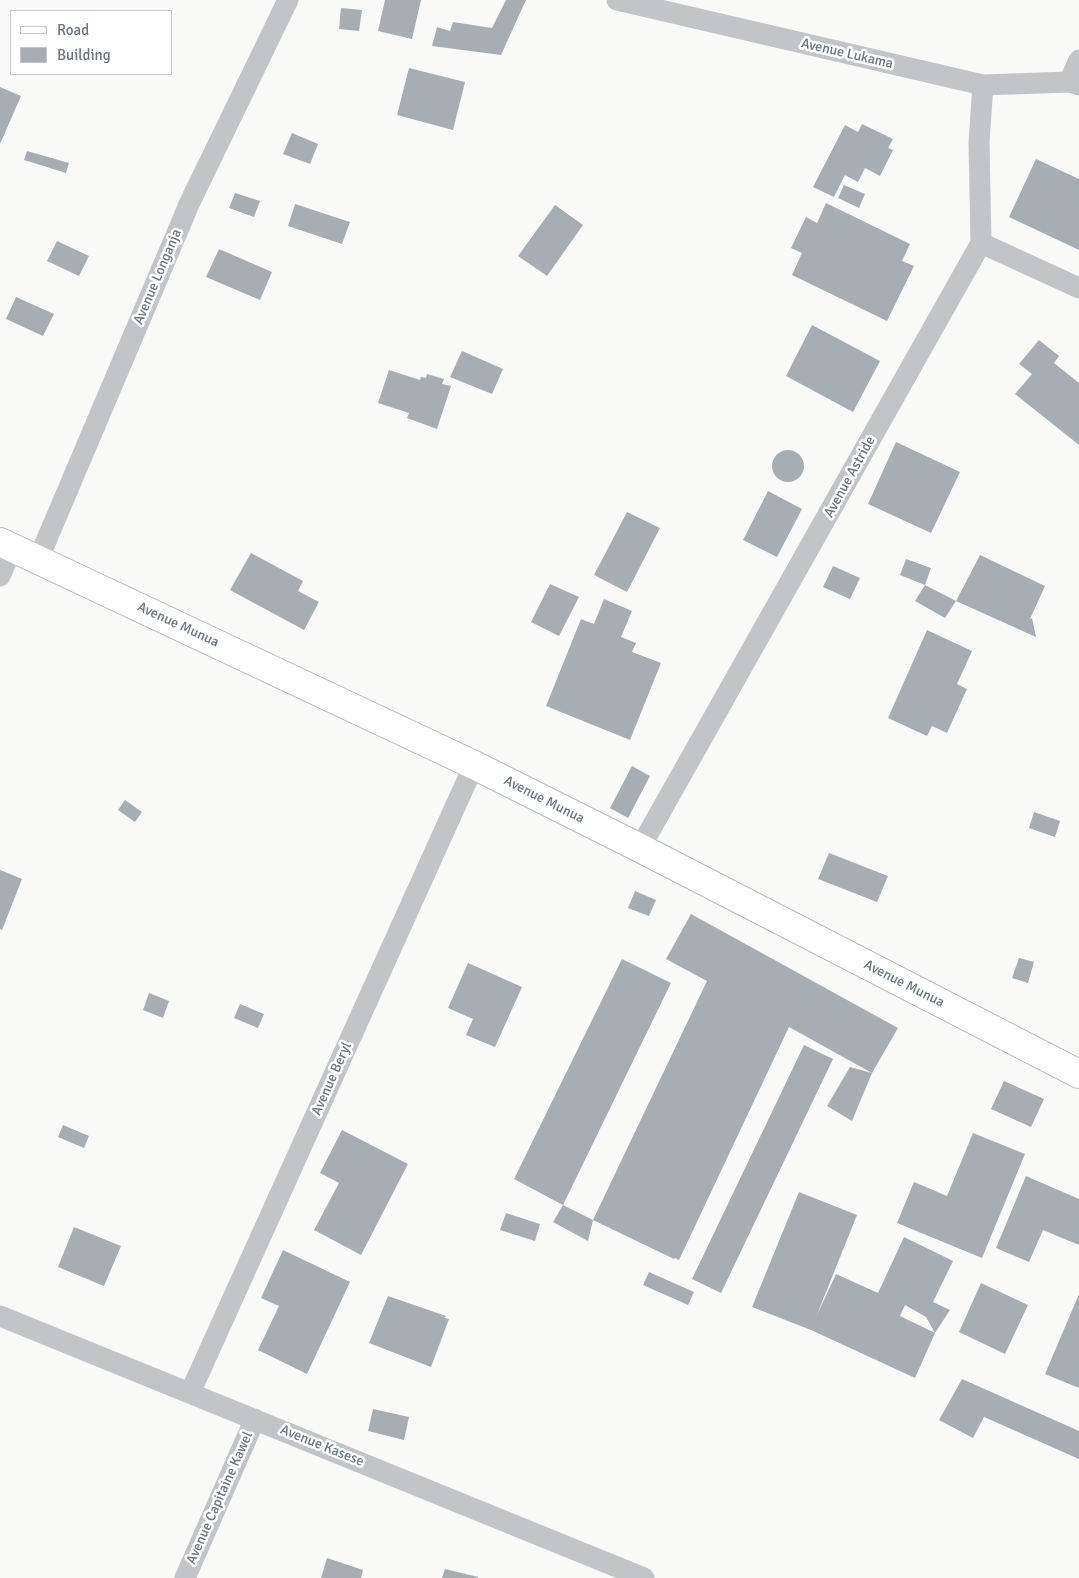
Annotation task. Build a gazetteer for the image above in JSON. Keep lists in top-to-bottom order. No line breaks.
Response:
{"streets":{"main road":["Avenue Munua"],"street":["Avenue Lukama","Avenue Longanja","Avenue Astride","Avenue Beryl","Avenue Kasese","Avenue Capitaine Kawel"]},"crossings":[["Avenue Longanja","Avenue Munua"],["Avenue Astride","Avenue Munua"],["Avenue Munua","Avenue Beryl"],["Avenue Beryl","Avenue Kasese"],["Avenue Kasese","Avenue Capitaine Kawel"]],"legend":["Road","Building"]}
